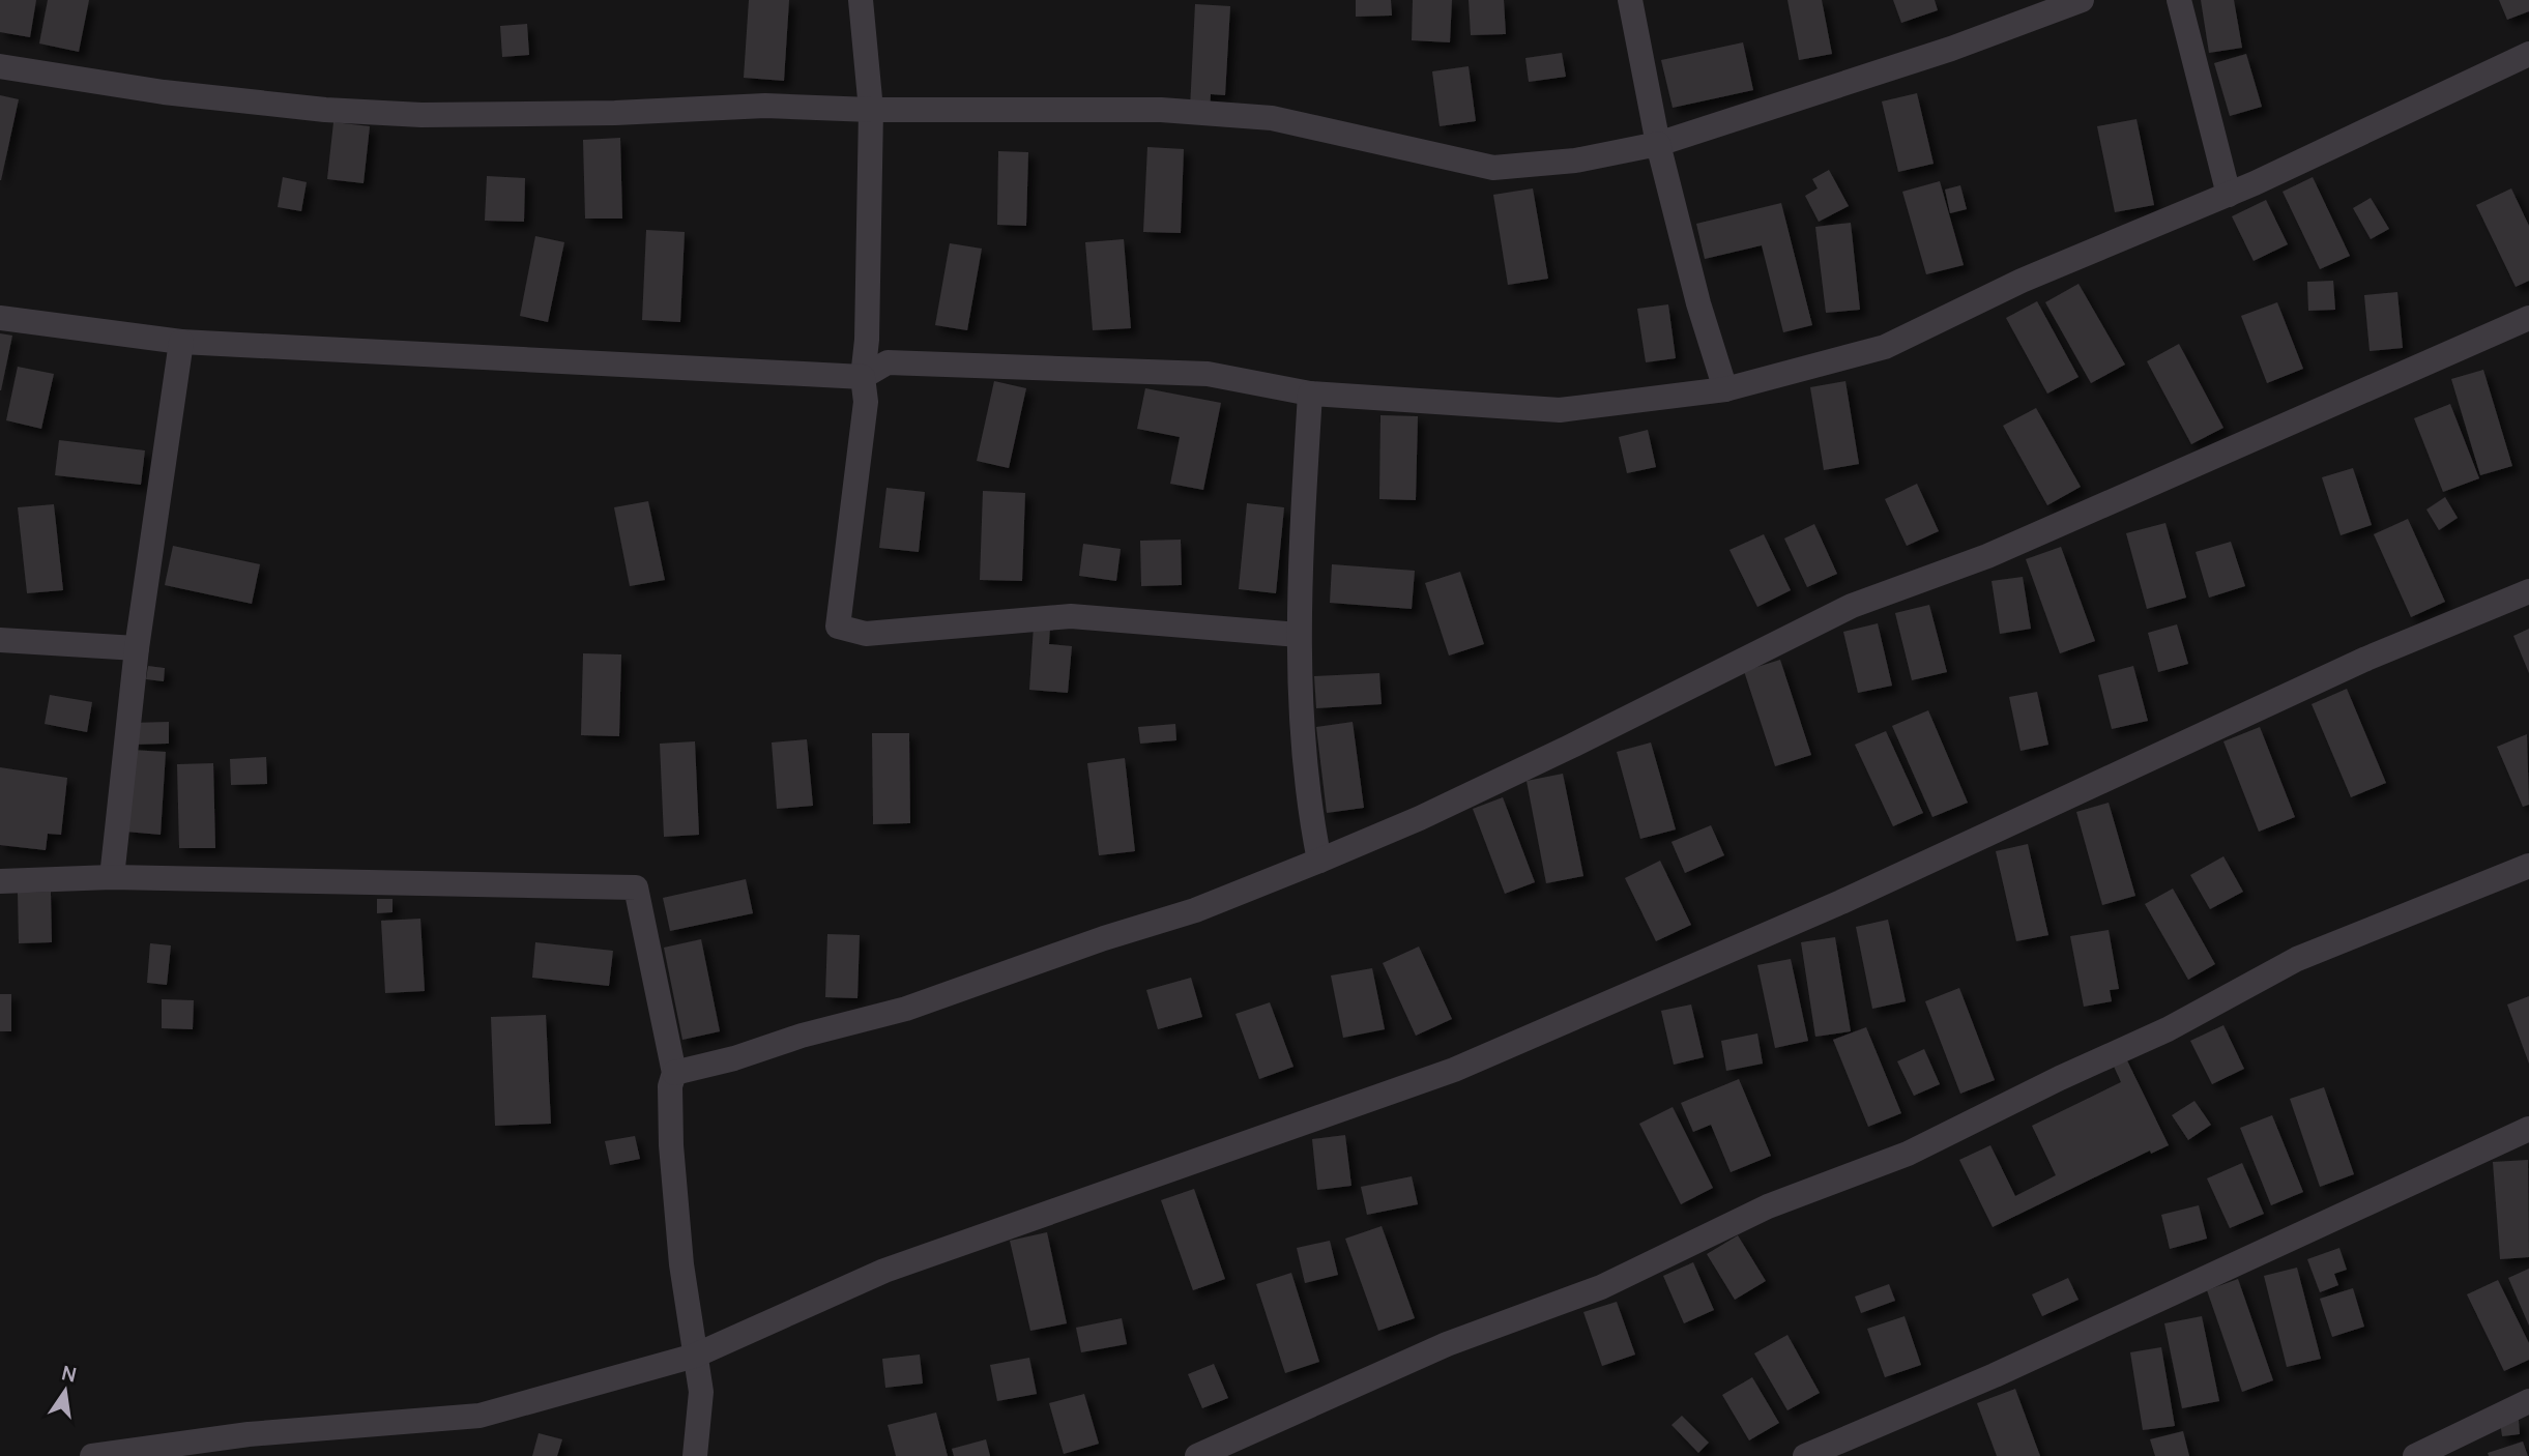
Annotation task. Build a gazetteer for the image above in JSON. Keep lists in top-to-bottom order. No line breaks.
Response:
{"north":"top"}
